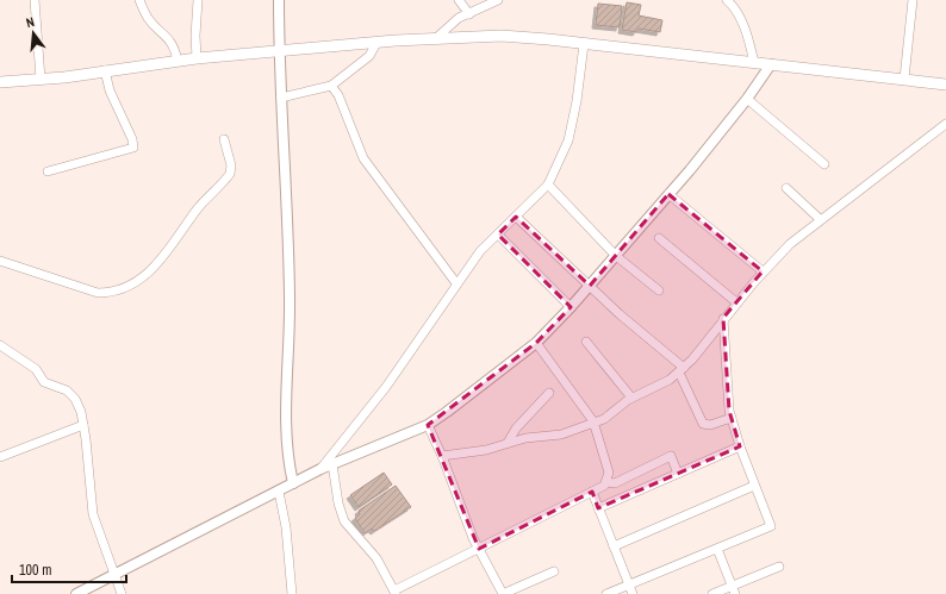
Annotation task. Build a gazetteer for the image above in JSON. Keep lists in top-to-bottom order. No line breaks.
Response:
{"scale_bar":"100 m","north":"top"}
